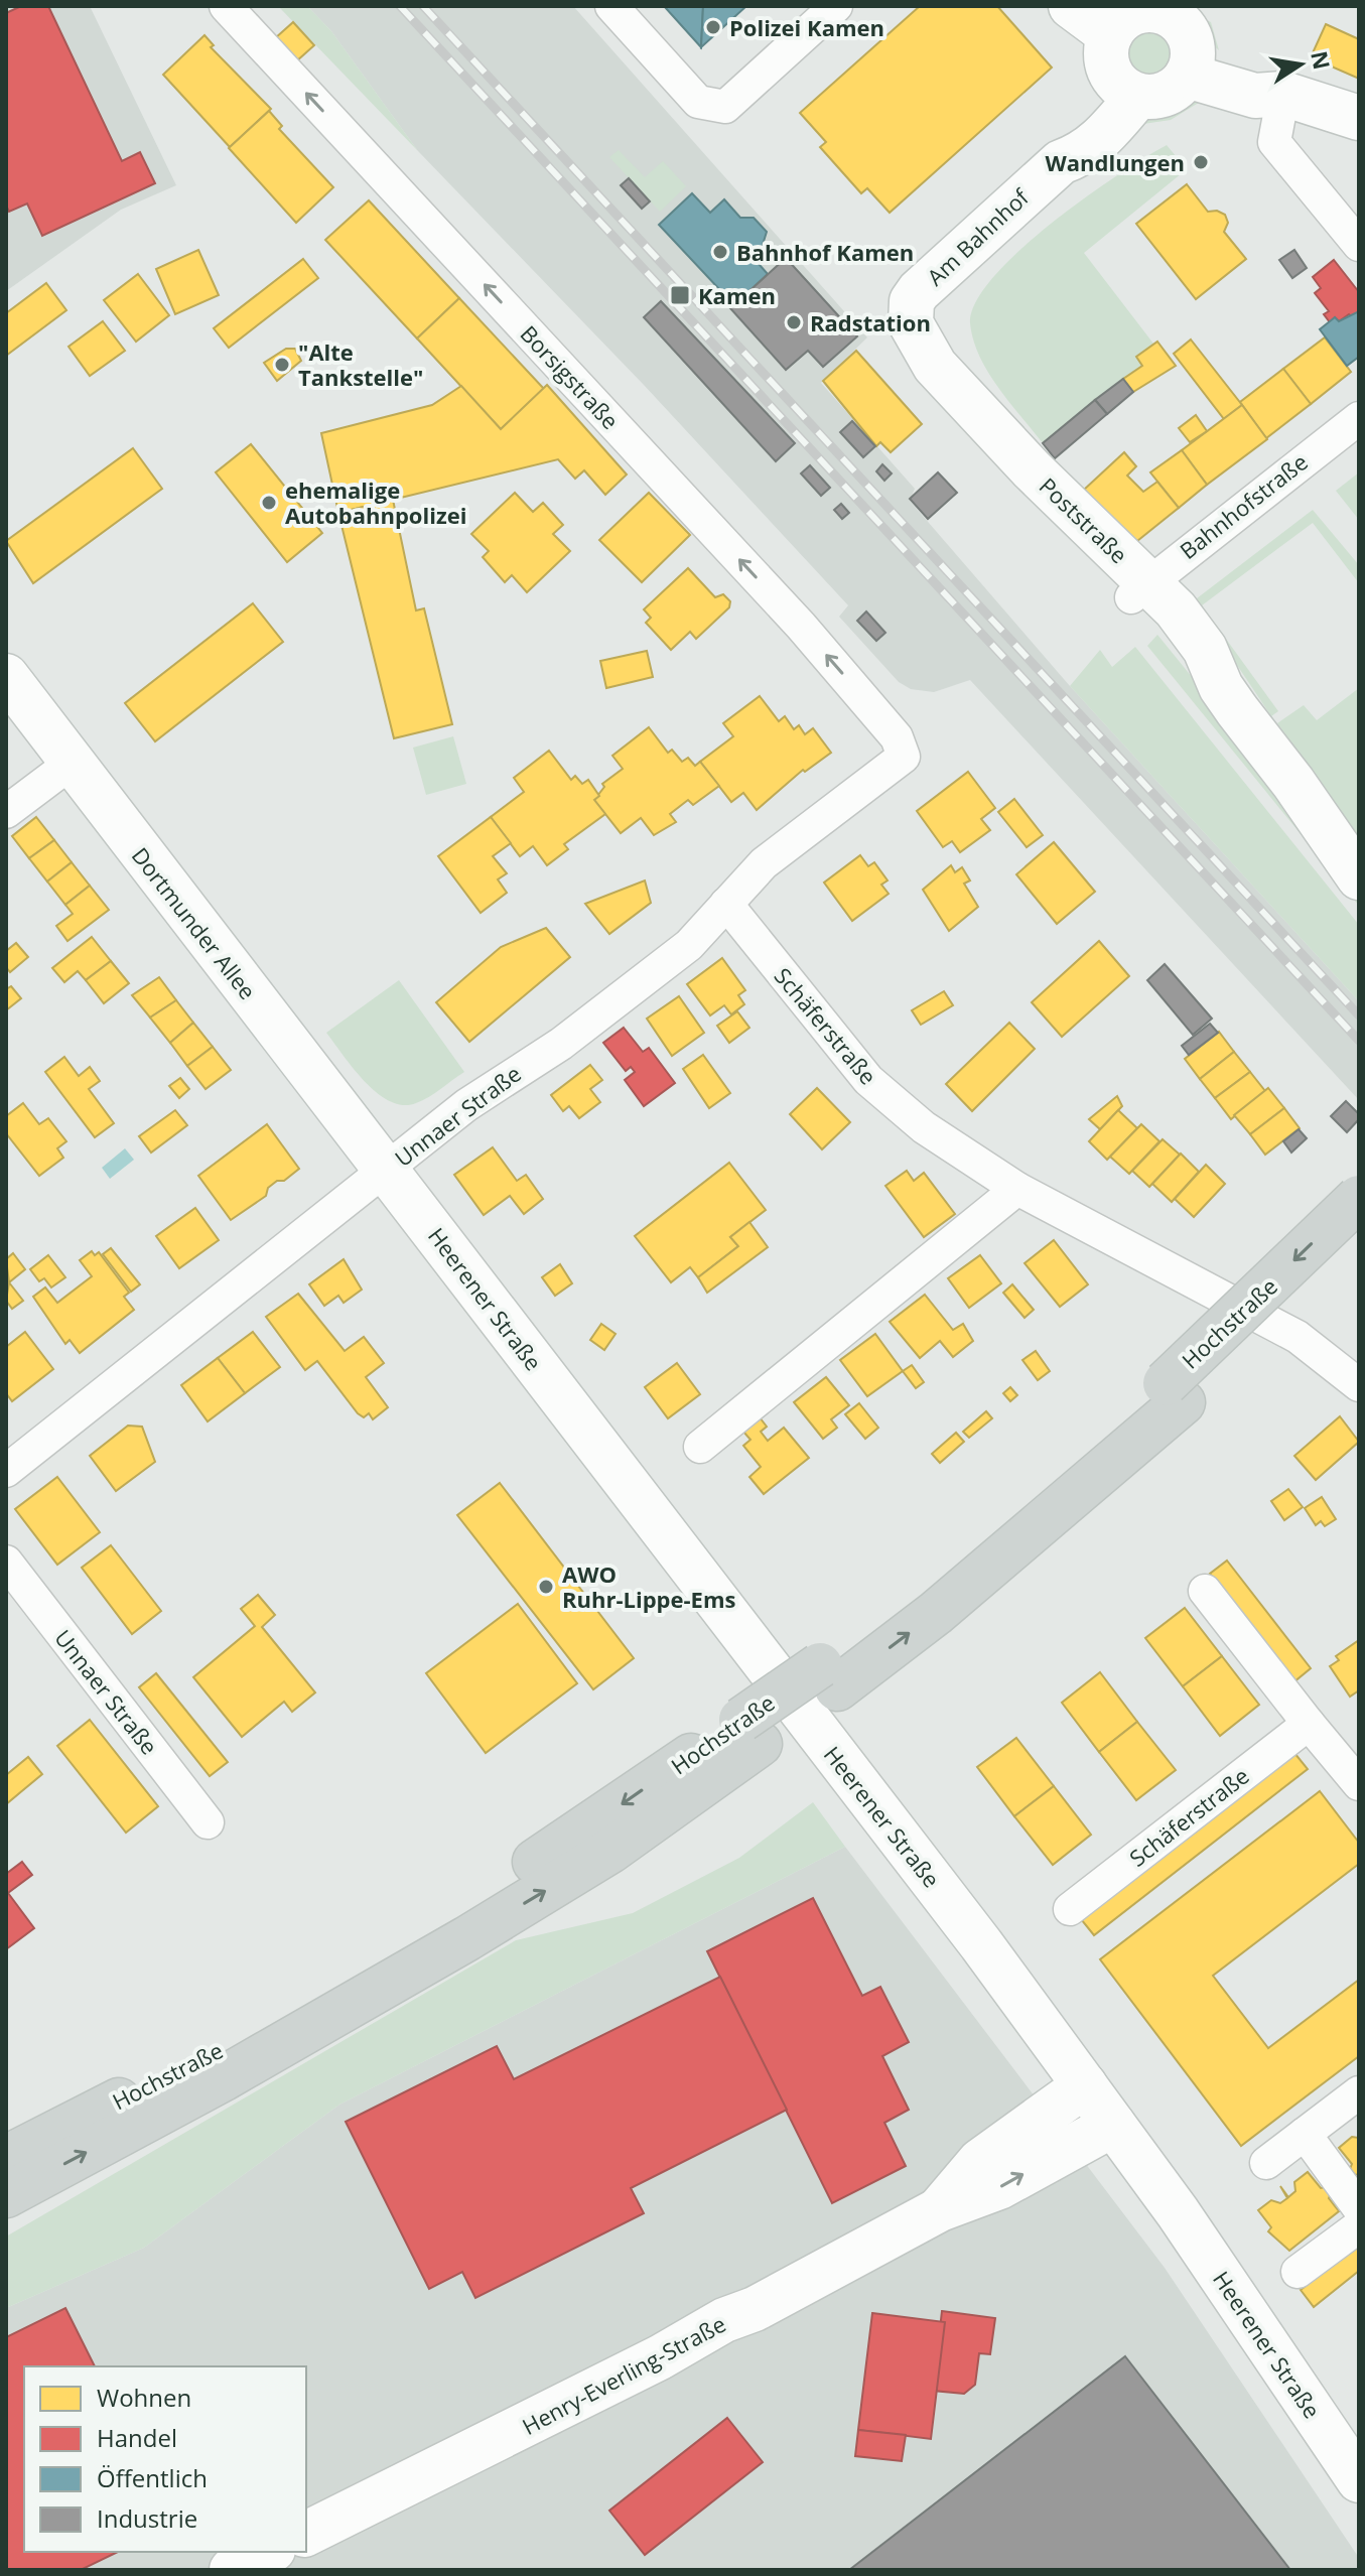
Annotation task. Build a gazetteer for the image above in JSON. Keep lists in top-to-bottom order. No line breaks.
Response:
{"streets":{"main road":["Hochstraße"],"street":["Am Bahnhof","Borsigstraße","Bahnhofstraße","Poststraße","Dortmunder Allee","Schäferstraße","Unnaer Straße","Heerener Straße","Henry-Everling-Straße"]},"crossings":[["Am Bahnhof","Poststraße"],["Borsigstraße","Unnaer Straße"],["Bahnhofstraße","Poststraße"],["Dortmunder Allee","Unnaer Straße"],["Dortmunder Allee","Heerener Straße"],["Schäferstraße","Unnaer Straße"],["Unnaer Straße","Heerener Straße"],["Heerener Straße","Henry-Everling-Straße"]],"one_way":["Borsigstraße"],"places":{"other":["Polizei Kamen","Wandlungen","Bahnhof Kamen","Radstation","\"Alte Tankstelle\"","ehemalige Autobahnpolizei","AWO Ruhr-Lippe-Ems"],"transit":["Kamen"]},"legend":["Wohnen","Handel","Öffentlich","Industrie"],"north":"right"}
